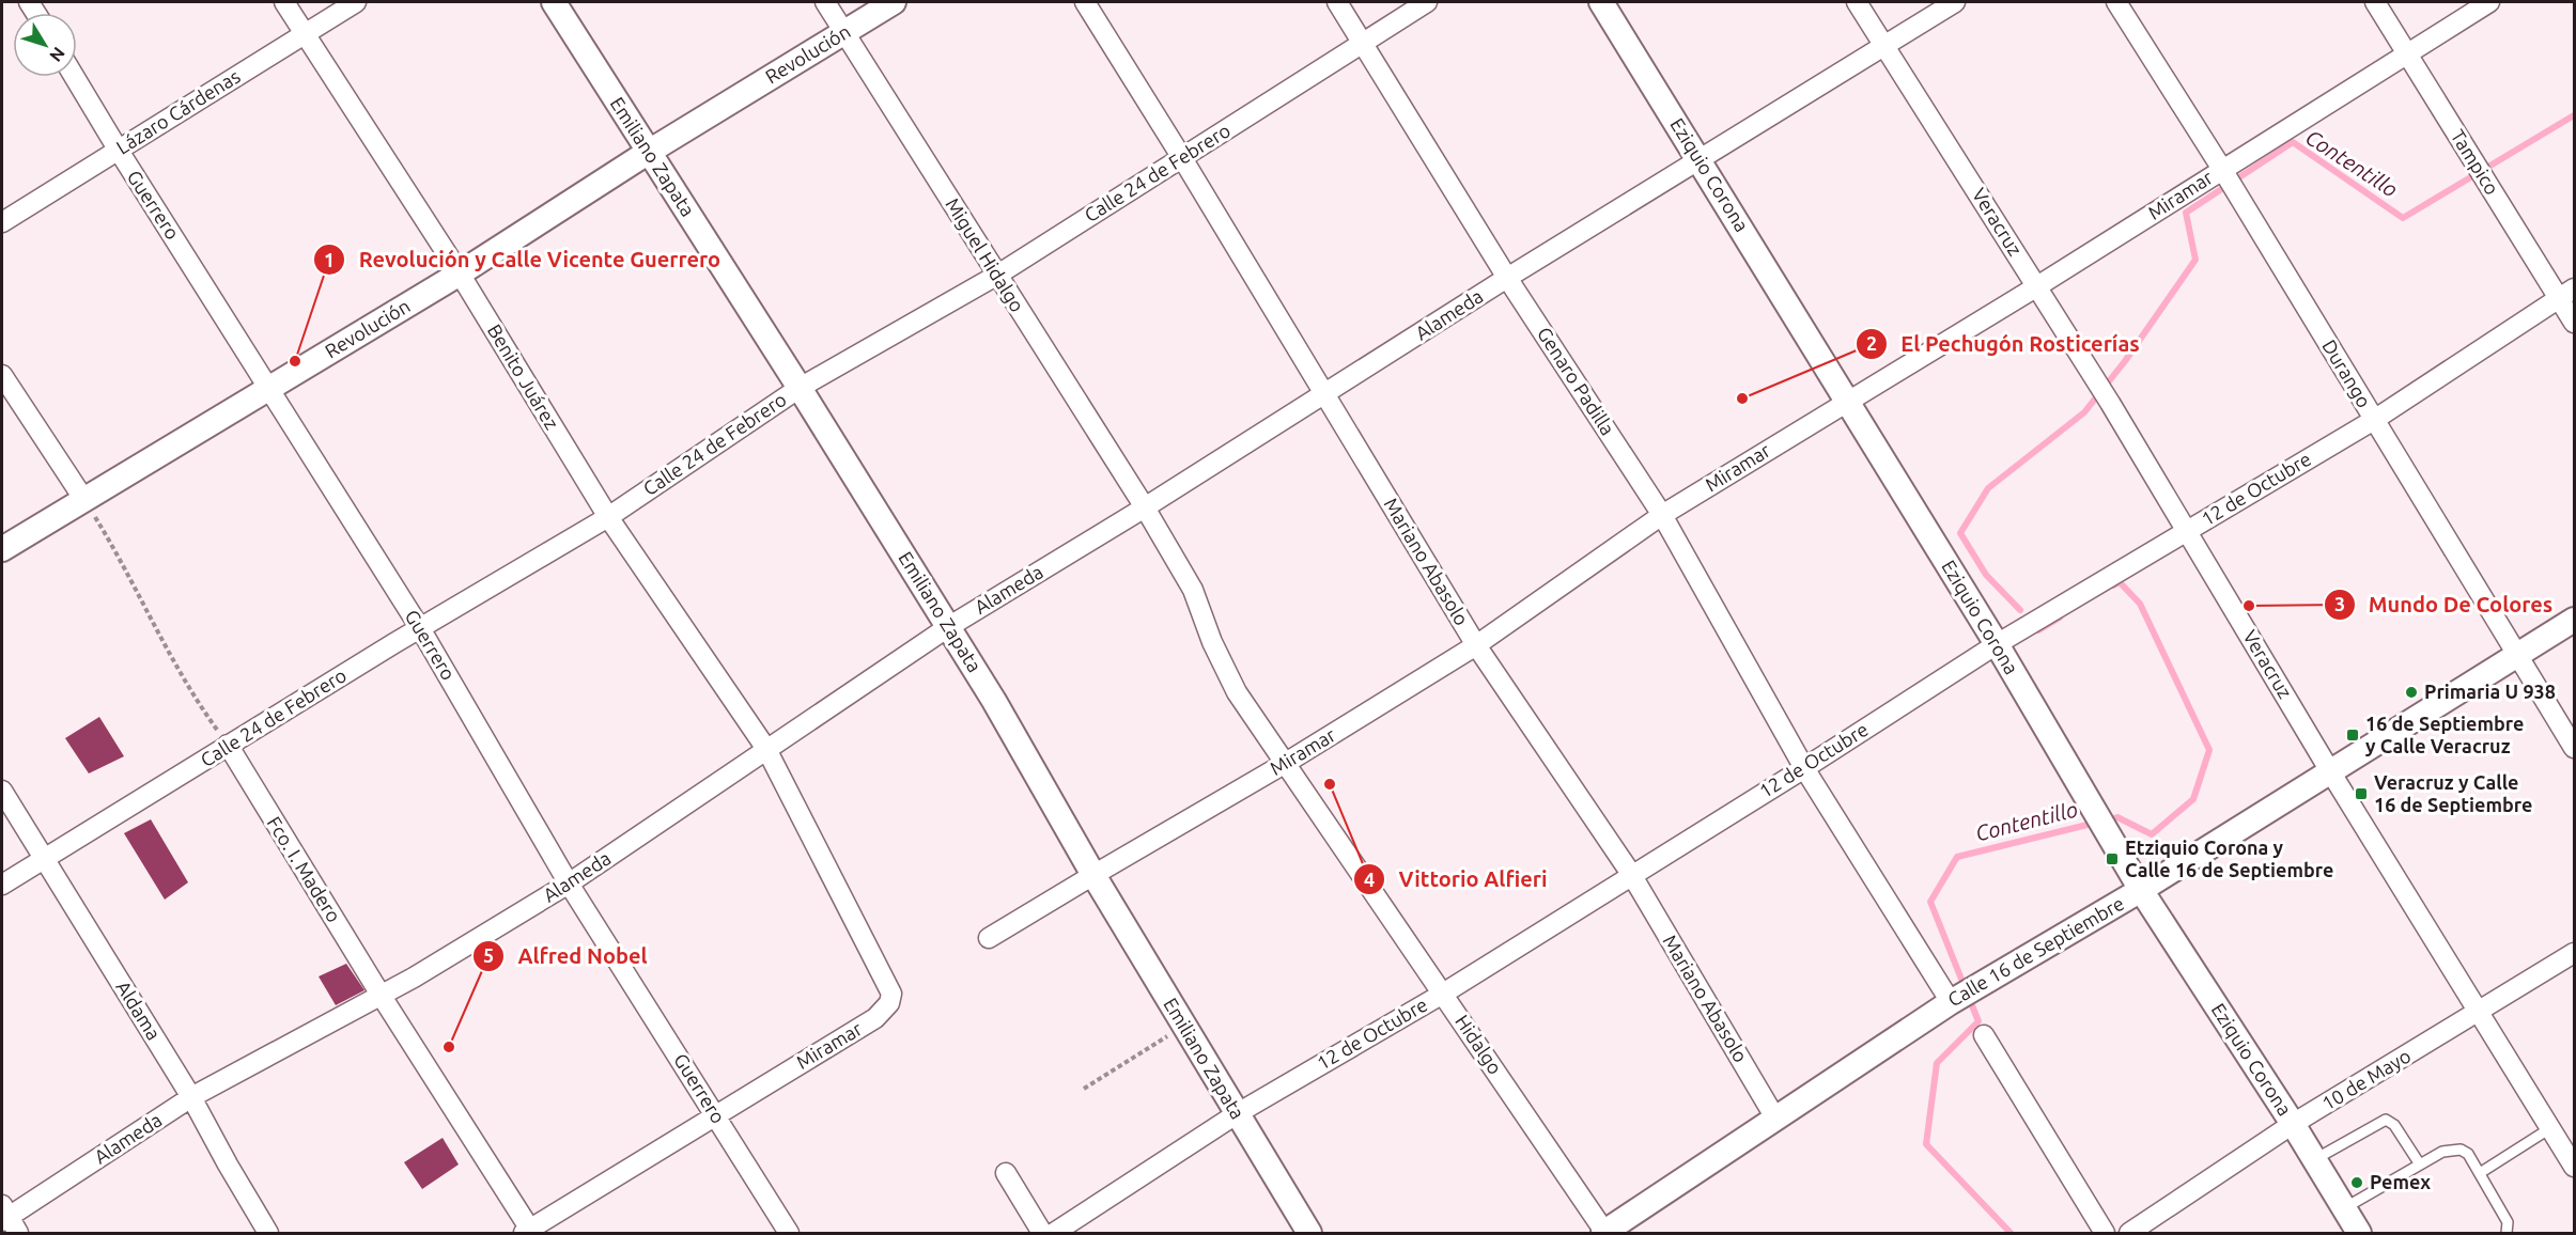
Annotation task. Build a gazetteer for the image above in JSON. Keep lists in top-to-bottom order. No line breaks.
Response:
{"streets":{"street":["Revolución","Lázaro Cárdenas","Emiliano Zapata","Tampico","Calle 24 de Febrero","Eziquio Corona","Miramar","Guerrero","Veracruz","Miguel Hidalgo","Alameda","Durango","Benito Juárez","Genaro Padilla","12 de Octubre","Mariano Abasolo","Fco. I. Madero","Calle 16 de Septiembre","Aldama","Hidalgo","10 de Mayo"]},"crossings":[["Revolución","Emiliano Zapata"],["Revolución","Guerrero"],["Revolución","Miguel Hidalgo"],["Revolución","Benito Juárez"],["Lázaro Cárdenas","Guerrero"],["Lázaro Cárdenas","Benito Juárez"],["Emiliano Zapata","Calle 24 de Febrero"],["Emiliano Zapata","Miramar"],["Emiliano Zapata","Alameda"],["Emiliano Zapata","12 de Octubre"],["Tampico","Miramar"],["Tampico","12 de Octubre"],["Calle 24 de Febrero","Guerrero"],["Calle 24 de Febrero","Miguel Hidalgo"],["Calle 24 de Febrero","Benito Juárez"],["Calle 24 de Febrero","Genaro Padilla"],["Calle 24 de Febrero","Mariano Abasolo"],["Calle 24 de Febrero","Fco. I. Madero"],["Calle 24 de Febrero","Aldama"],["Eziquio Corona","Miramar"],["Eziquio Corona","Alameda"],["Eziquio Corona","12 de Octubre"],["Eziquio Corona","Calle 16 de Septiembre"],["Eziquio Corona","10 de Mayo"],["Miramar","Guerrero"],["Miramar","Veracruz"],["Miramar","Miguel Hidalgo"],["Miramar","Alameda"],["Miramar","Durango"],["Miramar","Benito Juárez"],["Miramar","Genaro Padilla"],["Miramar","Mariano Abasolo"],["Miramar","Fco. I. Madero"],["Miramar","Hidalgo"],["Guerrero","Alameda"],["Veracruz","Alameda"],["Veracruz","12 de Octubre"],["Veracruz","Calle 16 de Septiembre"],["Veracruz","10 de Mayo"],["Miguel Hidalgo","Alameda"],["Miguel Hidalgo","Hidalgo"],["Alameda","Benito Juárez"],["Alameda","Genaro Padilla"],["Alameda","Mariano Abasolo"],["Alameda","Fco. I. Madero"],["Alameda","Aldama"],["Durango","12 de Octubre"],["Durango","Calle 16 de Septiembre"],["Genaro Padilla","12 de Octubre"],["Genaro Padilla","Calle 16 de Septiembre"],["12 de Octubre","Mariano Abasolo"],["12 de Octubre","Hidalgo"],["Mariano Abasolo","Calle 16 de Septiembre"],["Calle 16 de Septiembre","Hidalgo"]],"water":["Contentillo"],"places":{"other":["Revolución y Calle Vicente Guerrero","El Pechugón Rosticerías","Mundo De Colores","Primaria U 938","Vittorio Alfieri","Alfred Nobel","Pemex"],"transit":["16 de Septiembre y Calle Veracruz","Veracruz y Calle 16 de Septiembre","Etziquio Corona y Calle 16 de Septiembre"]},"north":"bottom right"}
